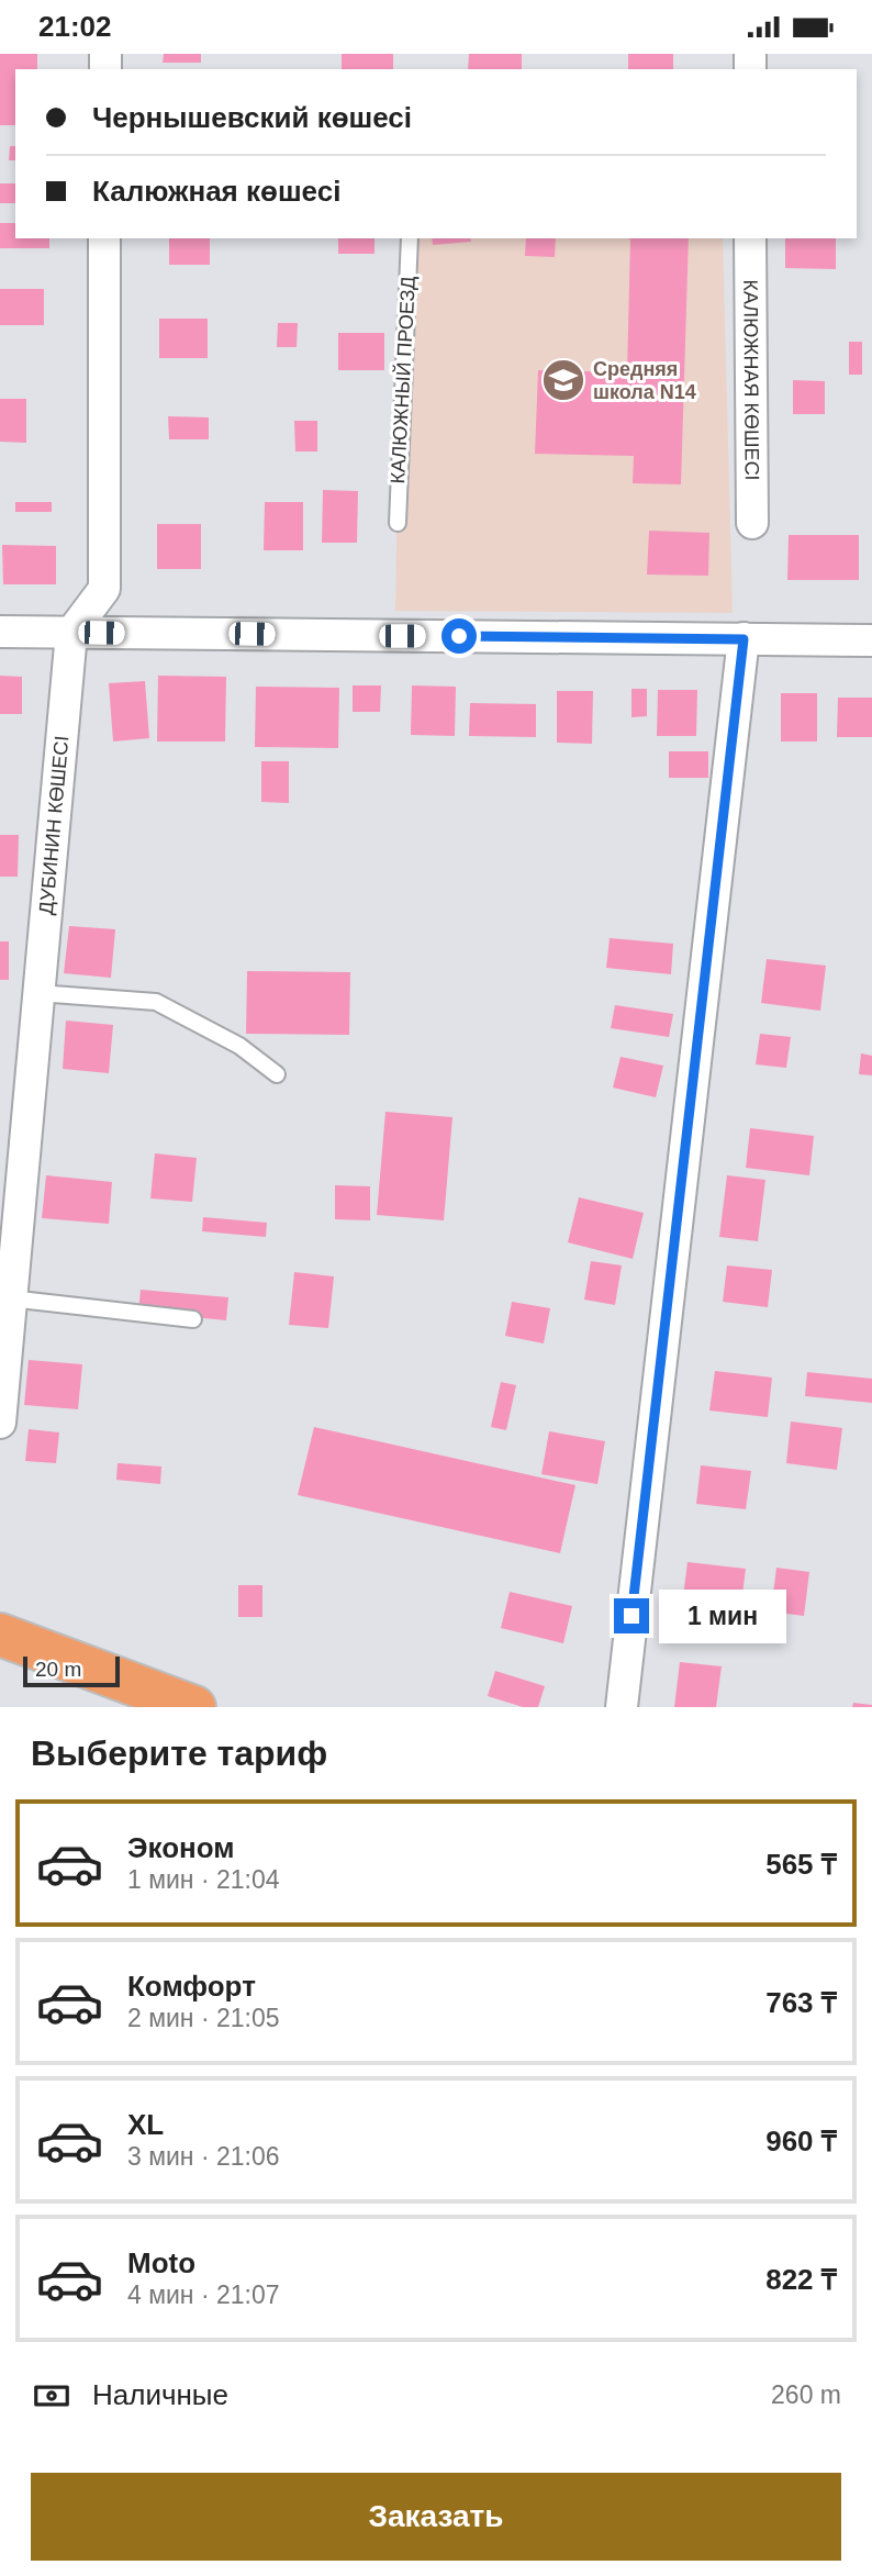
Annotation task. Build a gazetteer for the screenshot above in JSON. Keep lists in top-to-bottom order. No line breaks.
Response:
{"streets":{"street":["КАЛЮЖНАЯ КӨШЕСІ","ДУБИНИН КӨШЕСІ"],"lane":["КАЛЮЖНЫЙ ПРОЕЗД"]},"places":{"school or university":["Средняя школа N14"]},"scale_bar":"20 m","page":{"status":"21:02","banner":["Чернышевский көшесі","Калюжная көшесі"],"bubble":"1 мин","scale":"20 m","heading":"Выберите тариф","list":[{"name":"Эконом","note":"1 мин · 21:04","value":"565 ₸"},{"name":"Комфорт","note":"2 мин · 21:05","value":"763 ₸"},{"name":"XL","note":"3 мин · 21:06","value":"960 ₸"},{"name":"Moto","note":"4 мин · 21:07","value":"822 ₸"}],"pay":["Наличные","260 m"],"buttons":"Заказать"}}
